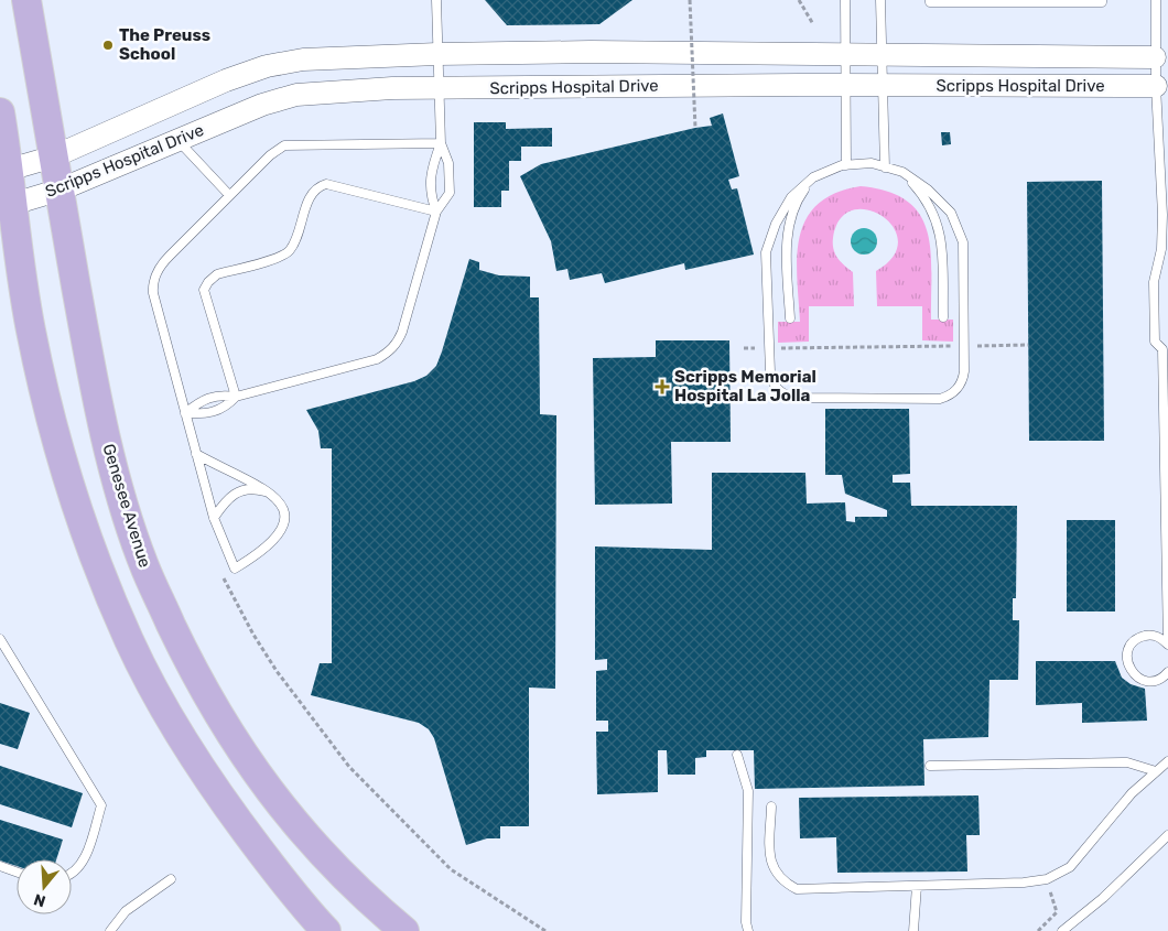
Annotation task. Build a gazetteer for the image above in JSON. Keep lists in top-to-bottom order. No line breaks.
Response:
{"streets":{"main road":["Genesee Avenue"],"street":["Scripps Hospital Drive"]},"crossings":[["Scripps Hospital Drive","Genesee Avenue"]],"places":{"other":["The Preuss School"],"health":["Scripps Memorial Hospital La Jolla"]},"north":"bottom"}
